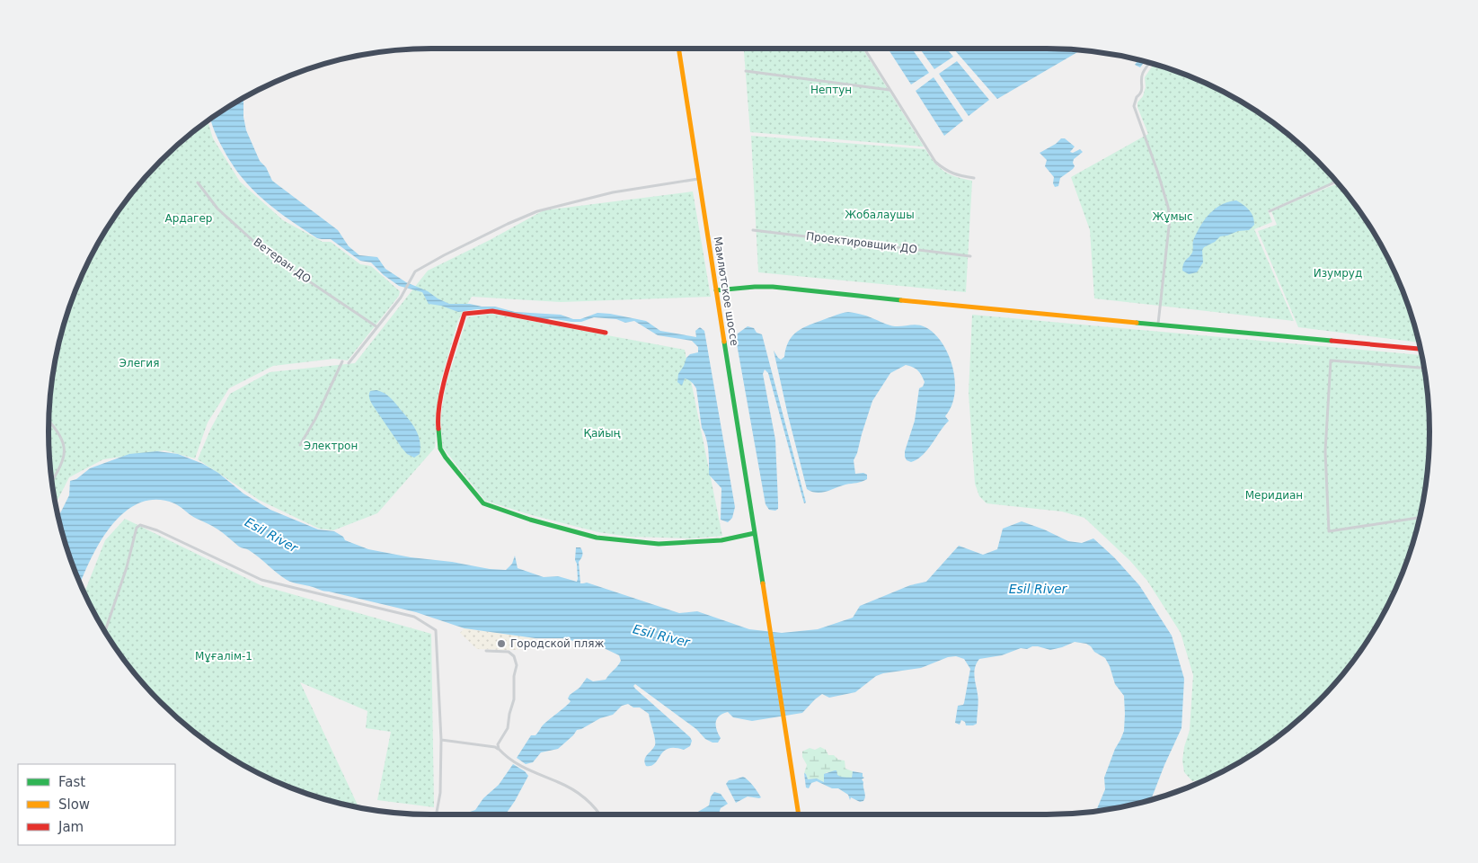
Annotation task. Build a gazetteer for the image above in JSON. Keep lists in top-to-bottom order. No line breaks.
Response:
{"streets":{"main road":["Мамлютское шоссе"],"street":["Проектировщик ДО","Ветеран ДО"]},"water":["Esil River"],"parks":["Нептун","Жобалаушы","Жұмыс","Ардагер","Изумруд","Элегия","Қайың","Электрон","Меридиан","Мұғалім-1"],"places":["Городской пляж"],"legend":["Fast","Slow","Jam"]}
